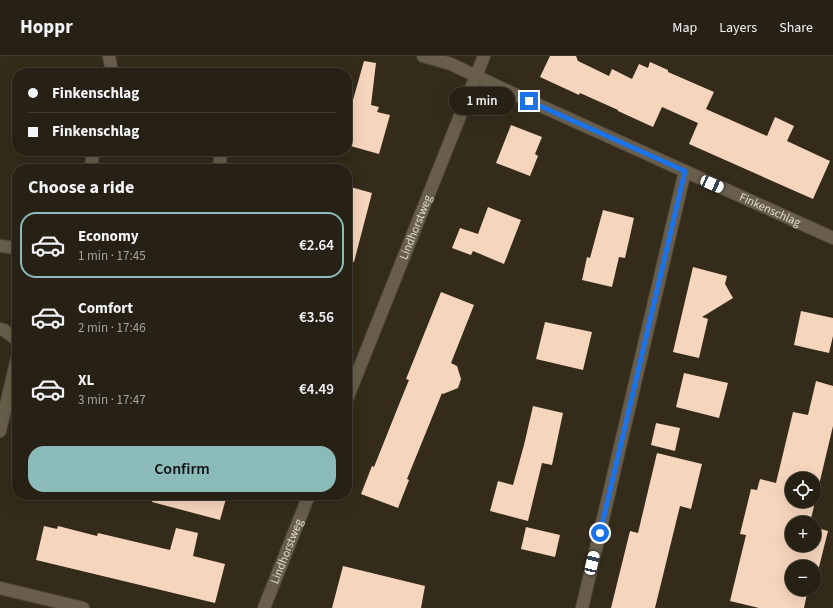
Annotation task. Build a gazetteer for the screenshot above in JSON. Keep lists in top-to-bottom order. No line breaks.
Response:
{"streets":{"street":["Finkenschlag","Lindhorstweg"]},"crossings":[["Finkenschlag","Lindhorstweg"]],"page":{"header":"Hoppr","nav":["Map","Layers","Share"],"banner":["Finkenschlag","Finkenschlag"],"bubble":"1 min","heading":"Choose a ride","list":[{"name":"Economy","note":"1 min · 17:45","value":"€2.64"},{"name":"Comfort","note":"2 min · 17:46","value":"€3.56"},{"name":"XL","note":"3 min · 17:47","value":"€4.49"}],"buttons":"Confirm","map_buttons":["+","−"]}}
